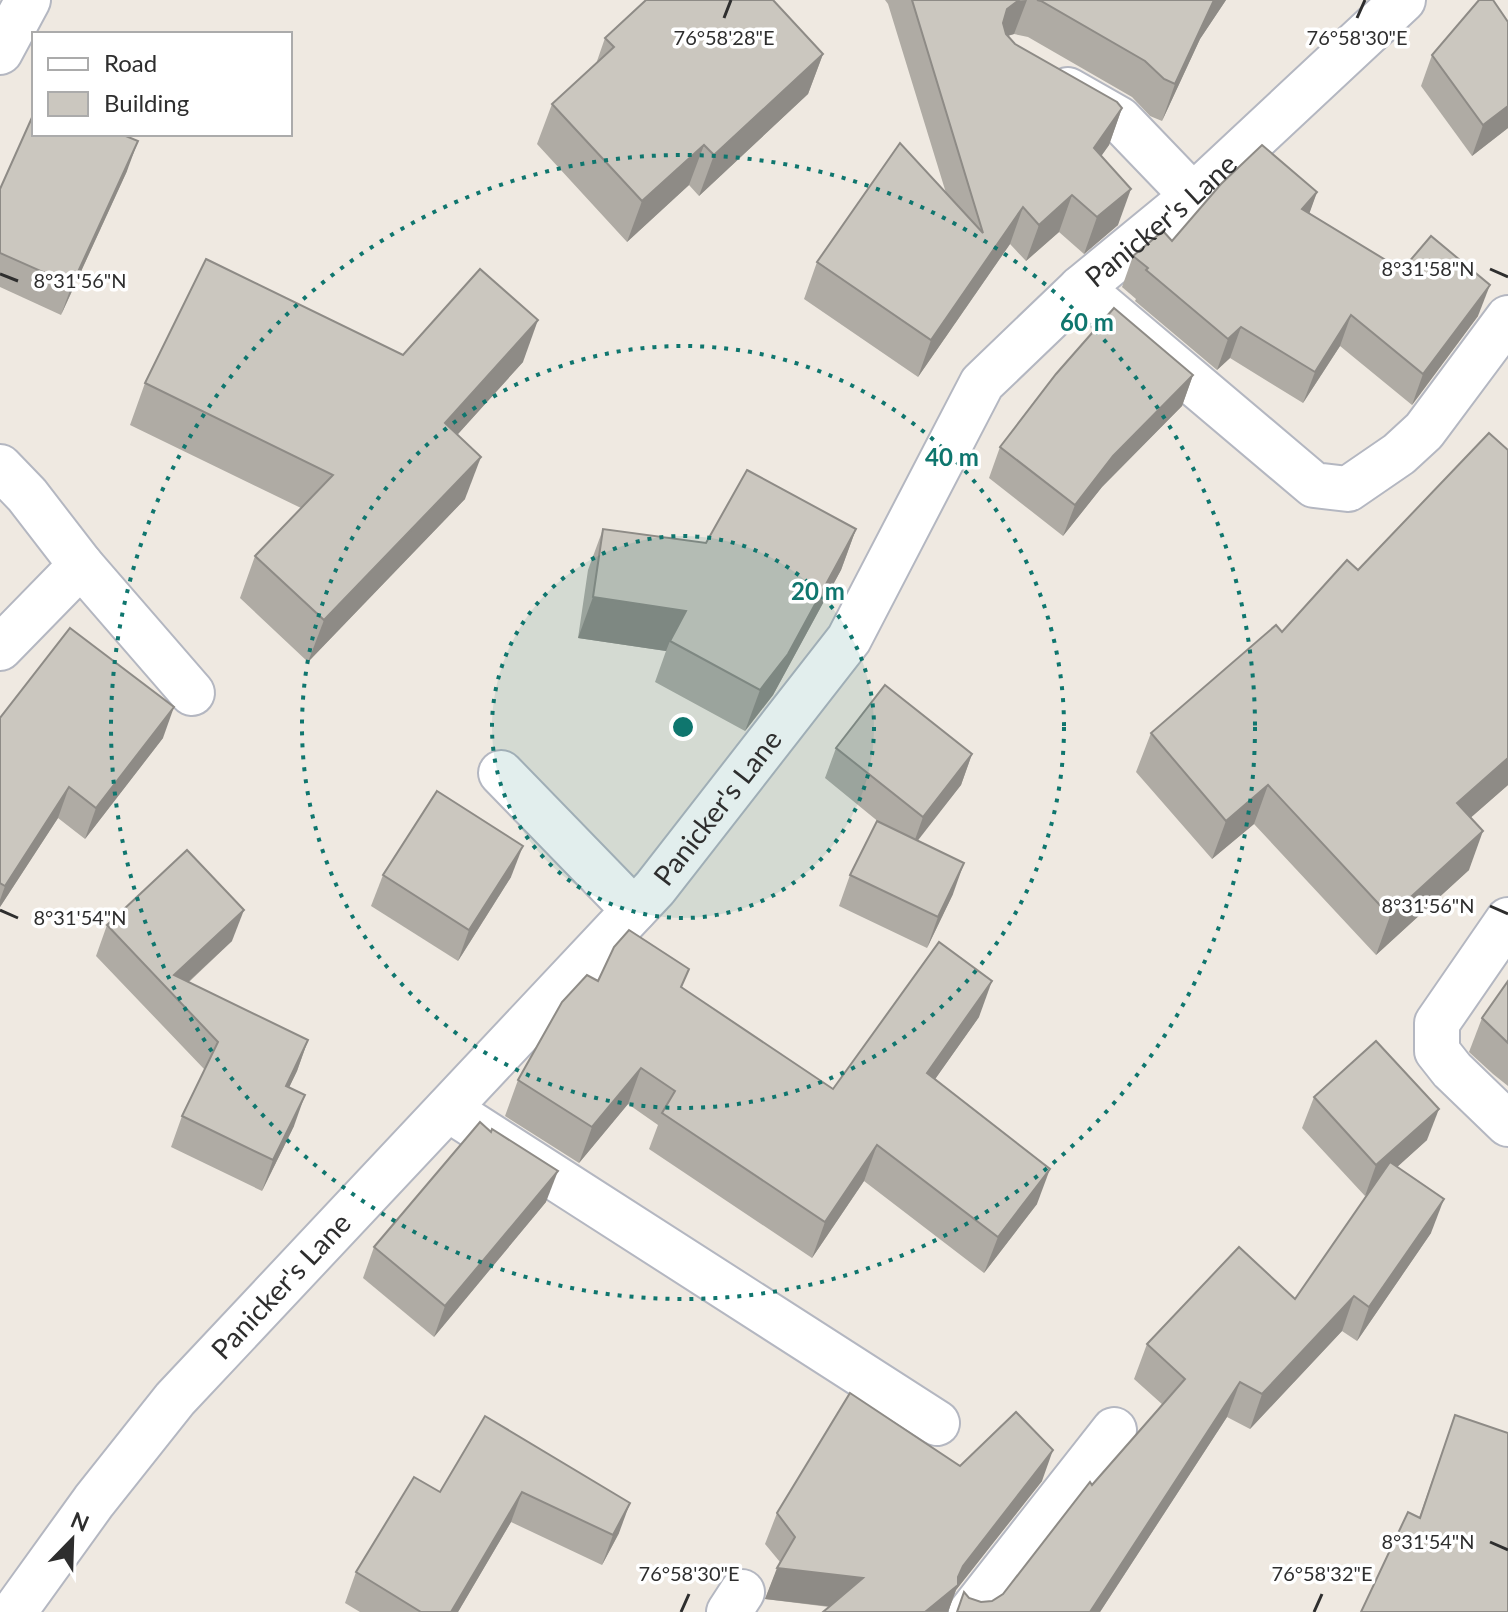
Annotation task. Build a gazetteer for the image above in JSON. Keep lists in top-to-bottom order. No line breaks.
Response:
{"streets":{"street":["Panicker's Lane"]},"legend":["Road","Building"],"north":"top right","coordinates":["76°58'28\"E","76°58'30\"E","8°31'58\"N","8°31'56\"N","8°31'54\"N","76°58'32\"E"],"rings":["60 m","40 m","20 m"]}
